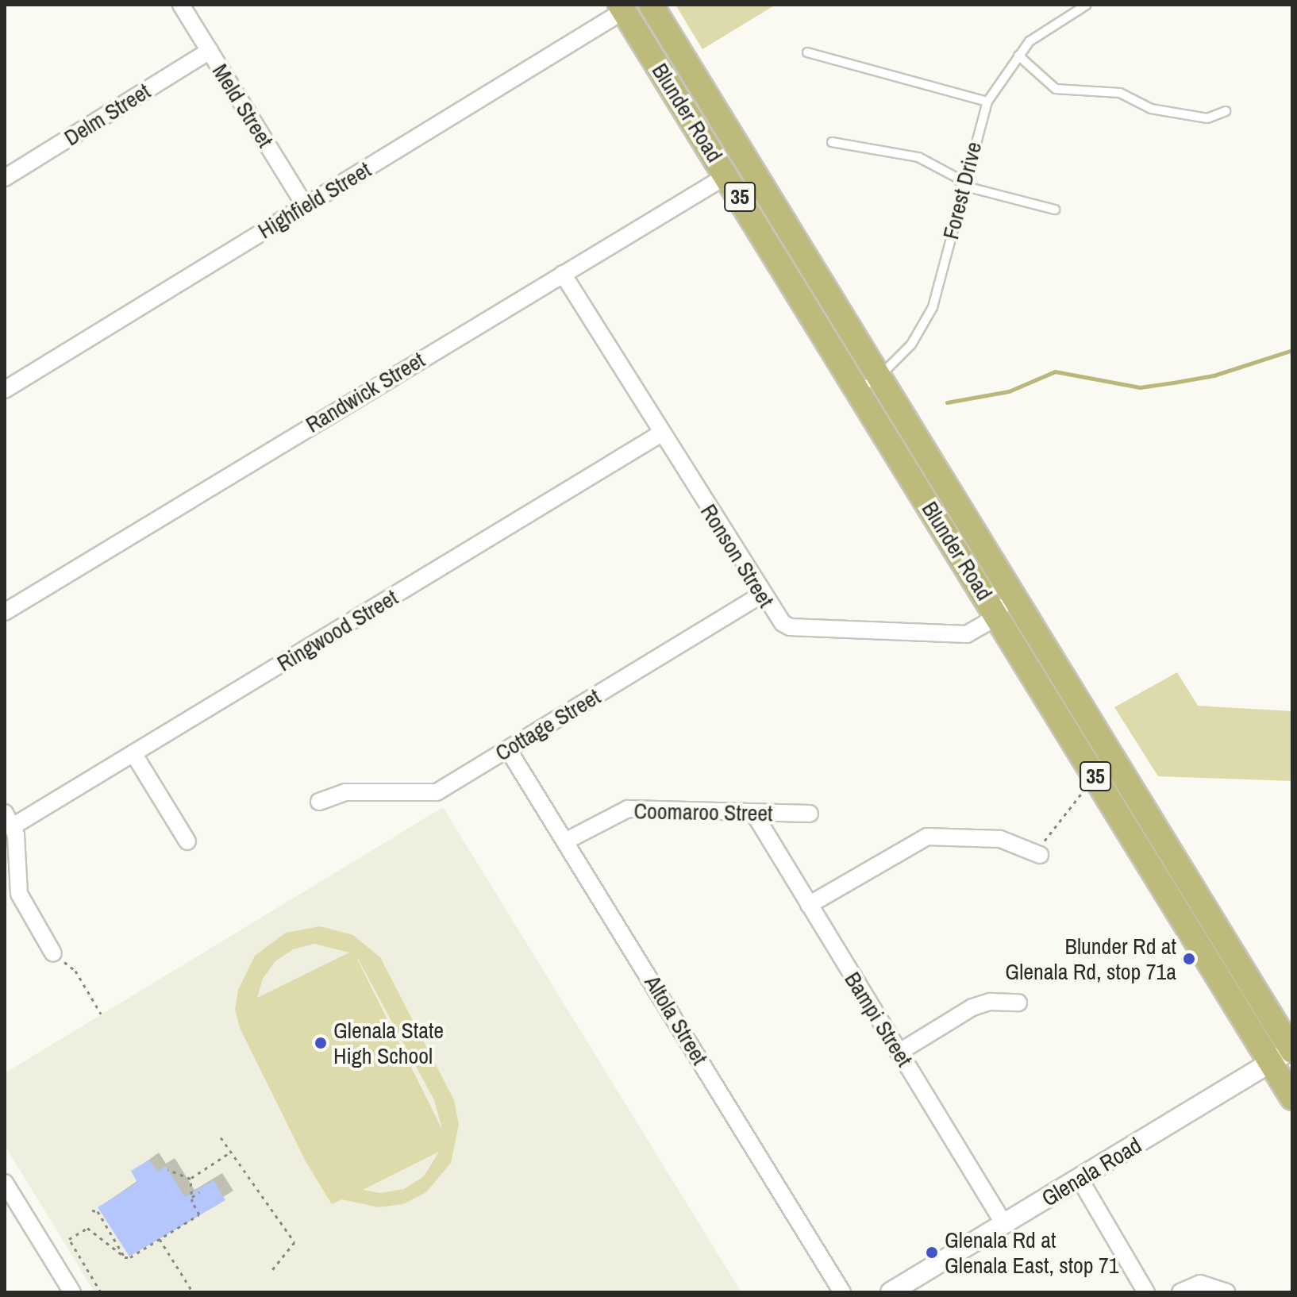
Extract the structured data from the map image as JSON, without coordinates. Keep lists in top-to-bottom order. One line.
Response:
{"streets":{"main road":["Blunder Road","35"],"street":["Meld Street","Delm Street","Highfield Street","Randwick Street","Ronson Street","Ringwood Street","Cottage Street","Coomaroo Street","Bampi Street","Altola Street","Glenala Road"],"lane":["Forest Drive"]},"crossings":[["Meld Street","Delm Street"],["Meld Street","Highfield Street"],["Blunder Road","Forest Drive"],["Blunder Road","Highfield Street"],["Blunder Road","Randwick Street"],["Blunder Road","Ronson Street"],["Blunder Road","Glenala Road"],["Randwick Street","Ronson Street"],["Ronson Street","Ringwood Street"],["Ronson Street","Cottage Street"],["Cottage Street","Altola Street"],["Coomaroo Street","Bampi Street"],["Coomaroo Street","Altola Street"],["Bampi Street","Glenala Road"]],"places":["Blunder Rd at Glenala Rd, stop 71a","Glenala State High School","Glenala Rd at Glenala East, stop 71"]}
